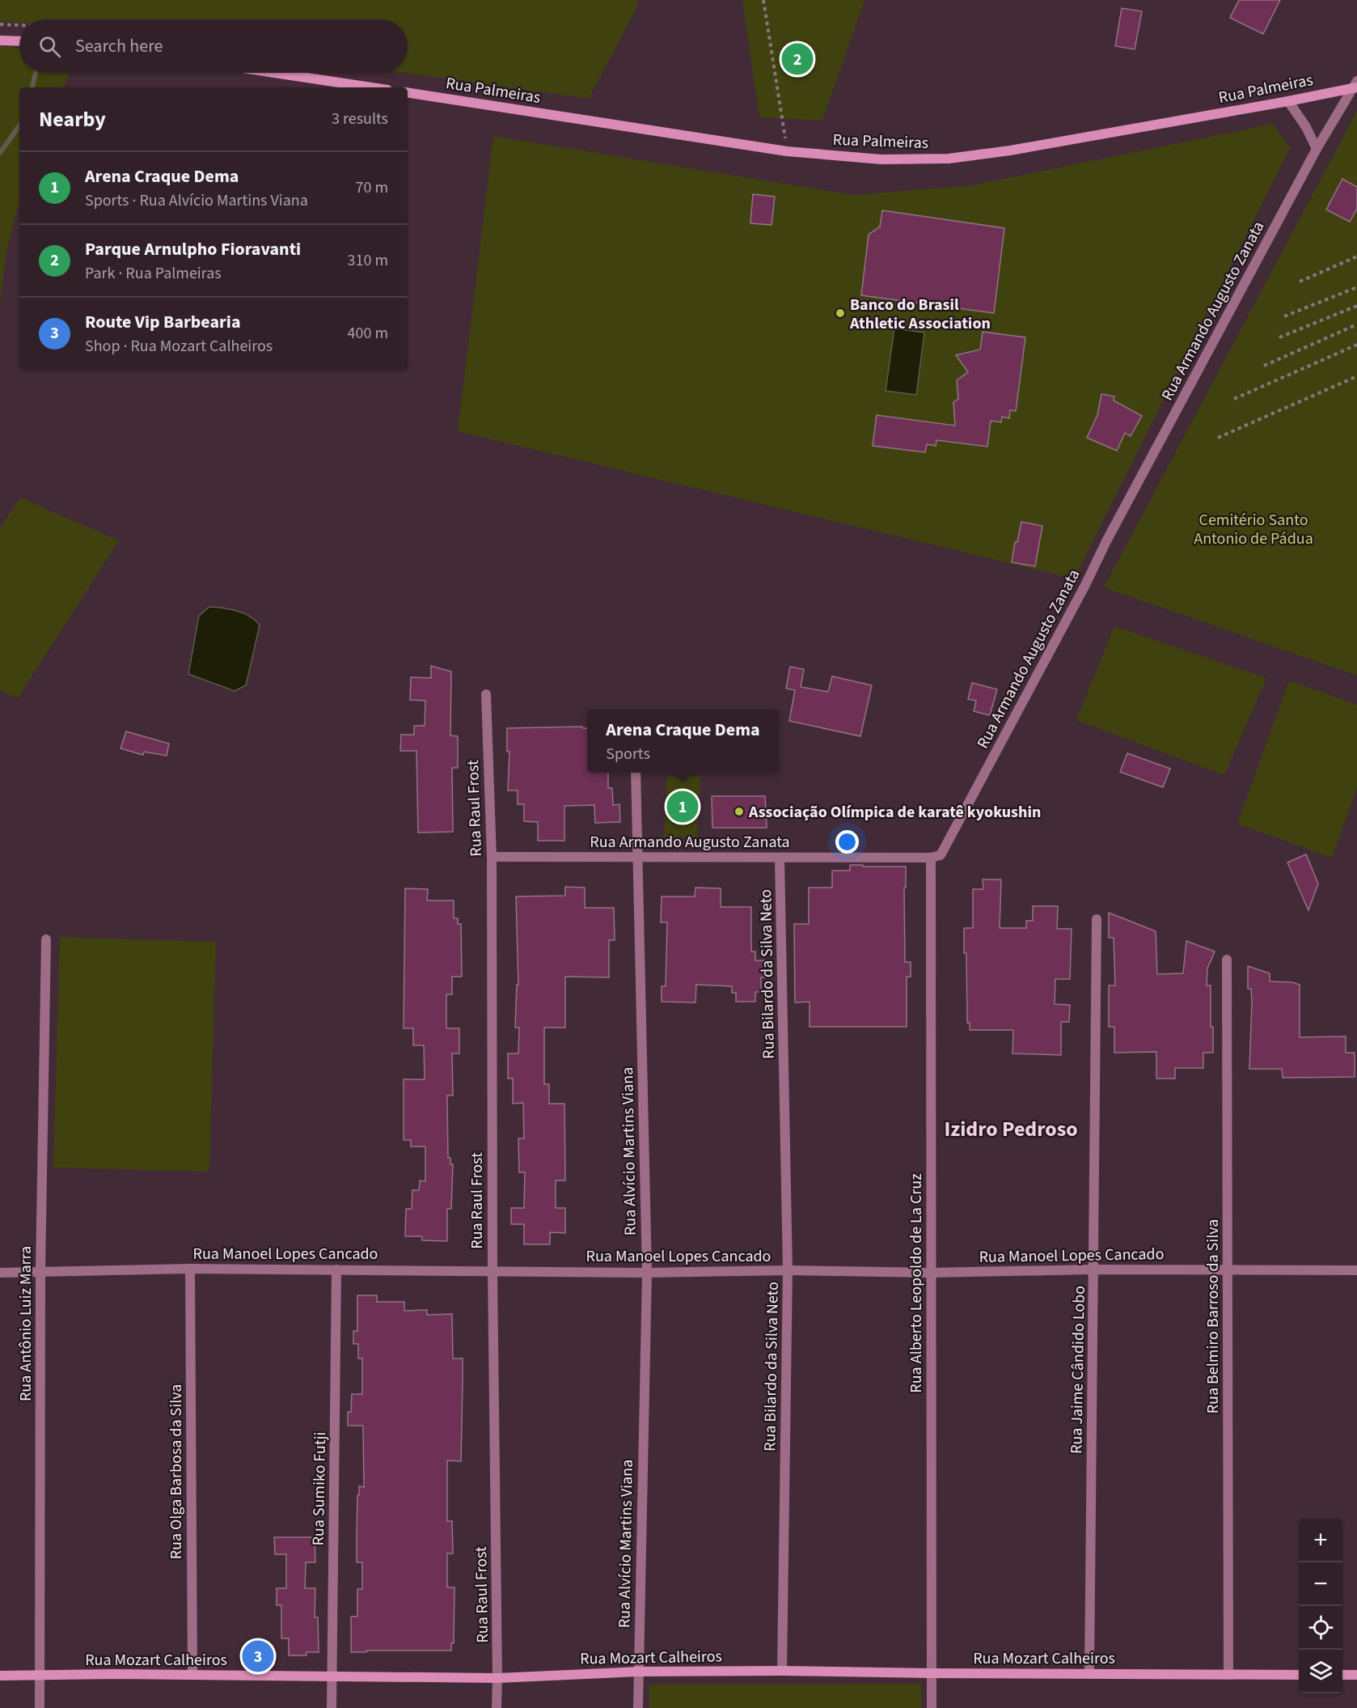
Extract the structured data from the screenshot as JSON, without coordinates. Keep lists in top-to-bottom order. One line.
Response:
{"streets":{"street":["Rua Palmeiras","Rua Armando Augusto Zanata","Rua Raul Frost","Rua Bilardo da Silva Neto","Rua Alvício Martins Viana","Rua Manoel Lopes Cancado","Rua Alberto Leopoldo de La Cruz","Rua Belmiro Barroso da Silva","Rua Antônio Luiz Marra","Rua Jaime Cândido Lobo","Rua Olga Barbosa da Silva","Rua Sumiko Futji","Rua Mozart Calheiros"]},"crossings":[["Rua Palmeiras","Rua Armando Augusto Zanata"],["Rua Armando Augusto Zanata","Rua Raul Frost"],["Rua Armando Augusto Zanata","Rua Bilardo da Silva Neto"],["Rua Armando Augusto Zanata","Rua Alvício Martins Viana"],["Rua Armando Augusto Zanata","Rua Alberto Leopoldo de La Cruz"],["Rua Raul Frost","Rua Manoel Lopes Cancado"],["Rua Raul Frost","Rua Mozart Calheiros"],["Rua Bilardo da Silva Neto","Rua Manoel Lopes Cancado"],["Rua Bilardo da Silva Neto","Rua Mozart Calheiros"],["Rua Alvício Martins Viana","Rua Manoel Lopes Cancado"],["Rua Alvício Martins Viana","Rua Mozart Calheiros"],["Rua Manoel Lopes Cancado","Rua Alberto Leopoldo de La Cruz"],["Rua Manoel Lopes Cancado","Rua Belmiro Barroso da Silva"],["Rua Manoel Lopes Cancado","Rua Antônio Luiz Marra"],["Rua Manoel Lopes Cancado","Rua Jaime Cândido Lobo"],["Rua Manoel Lopes Cancado","Rua Olga Barbosa da Silva"],["Rua Manoel Lopes Cancado","Rua Sumiko Futji"],["Rua Alberto Leopoldo de La Cruz","Rua Mozart Calheiros"],["Rua Belmiro Barroso da Silva","Rua Mozart Calheiros"],["Rua Antônio Luiz Marra","Rua Mozart Calheiros"],["Rua Jaime Cândido Lobo","Rua Mozart Calheiros"],["Rua Olga Barbosa da Silva","Rua Mozart Calheiros"],["Rua Sumiko Futji","Rua Mozart Calheiros"]],"districts":["Izidro Pedroso"],"parks":["Cemitério Santo Antonio de Pádua"],"places":["Banco do Brasil Athletic Association","Associação Olímpica de karatê kyokushin"],"page":{"search":"Search here","pins":["2","1","3"],"heading":["Nearby","3 results"],"list":[{"mark":"1","name":"Arena Craque Dema","note":"Sports · Rua Alvício Martins Viana","value":"70 m"},{"mark":"2","name":"Parque Arnulpho Fioravanti","note":"Park · Rua Palmeiras","value":"310 m"},{"mark":"3","name":"Route Vip Barbearia","note":"Shop · Rua Mozart Calheiros","value":"400 m"}],"popup":["Arena Craque Dema","Sports"],"map_buttons":["+","−"]}}
